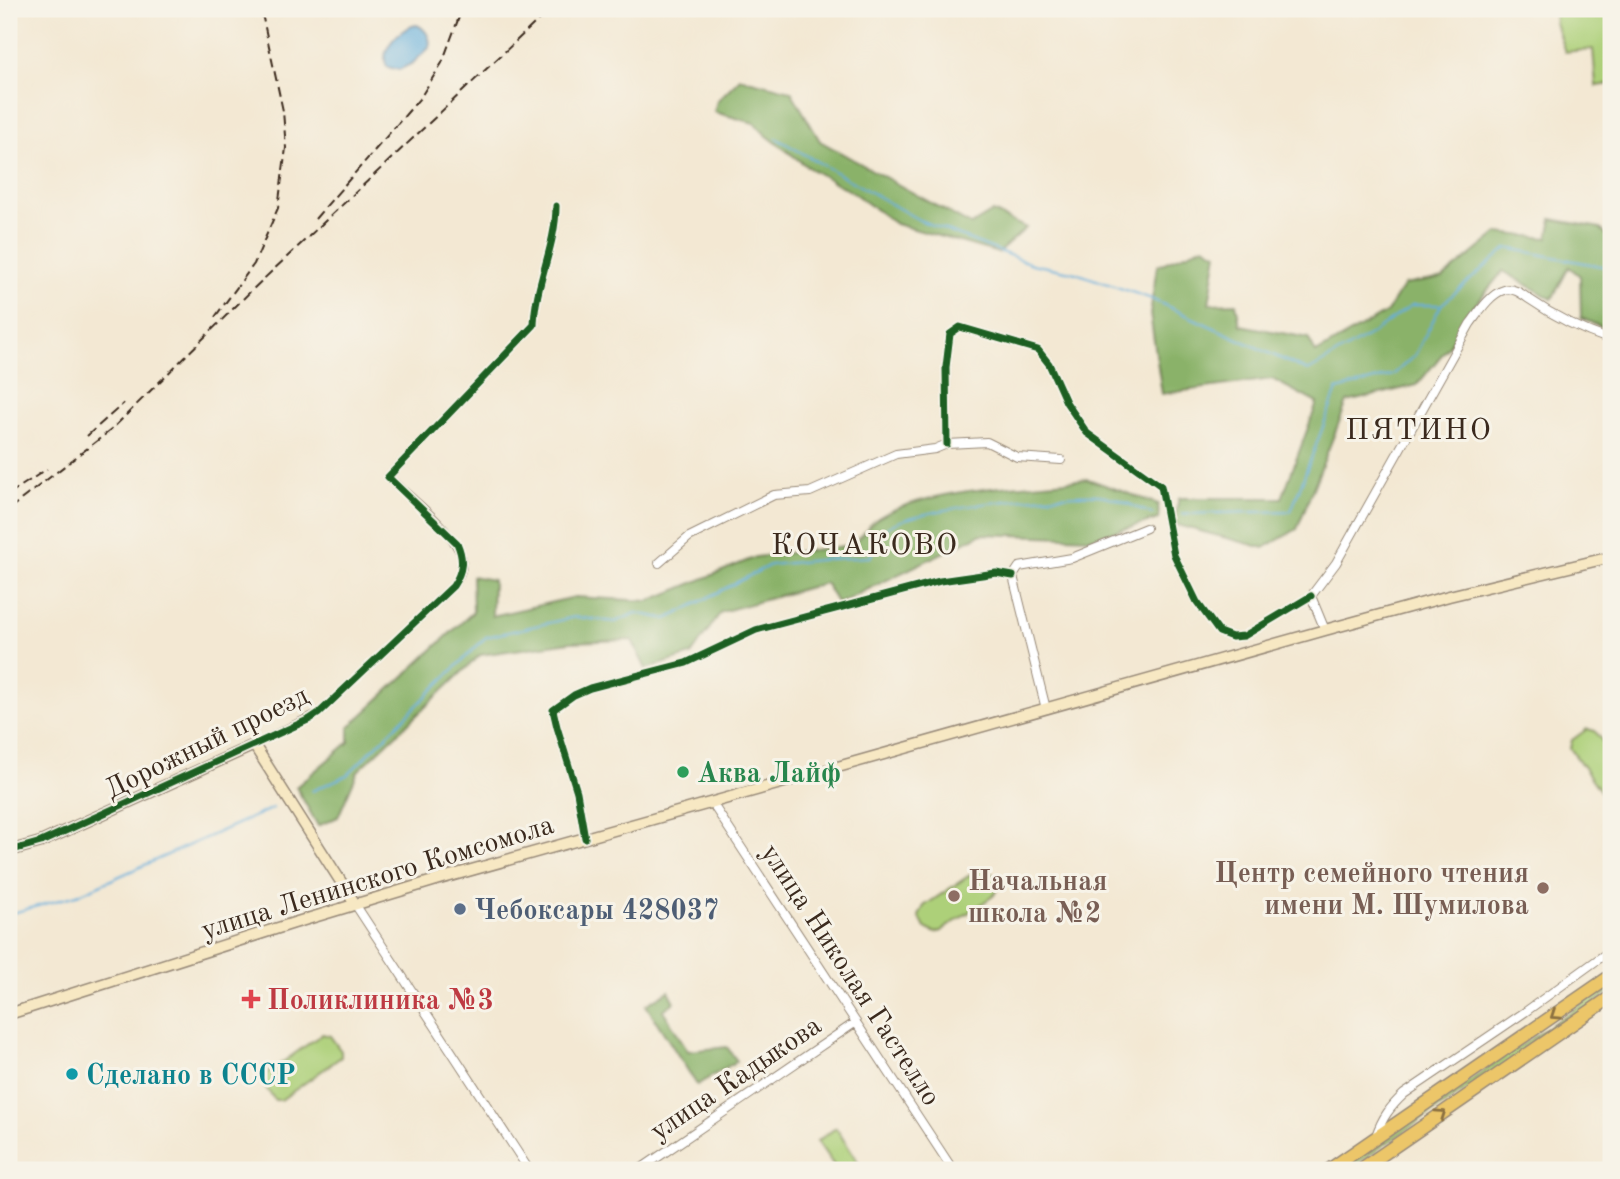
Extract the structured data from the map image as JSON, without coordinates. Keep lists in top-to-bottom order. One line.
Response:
{"streets":{"main road":["Дорожный проезд","улица Ленинского Комсомола"],"street":["улица Николая Гастелло","улица Кадыкова"]},"crossings":[["улица Ленинского Комсомола","улица Николая Гастелло"],["улица Николая Гастелло","улица Кадыкова"]],"districts":["ПЯТИНО","КОЧАКОВО"],"places":{"other":["Аква Лайф","Центр семейного чтения имени М. Шумилова","Начальная школа №2","Чебоксары 428037","Сделано в СССР"],"health":["Поликлиника №3"]}}
